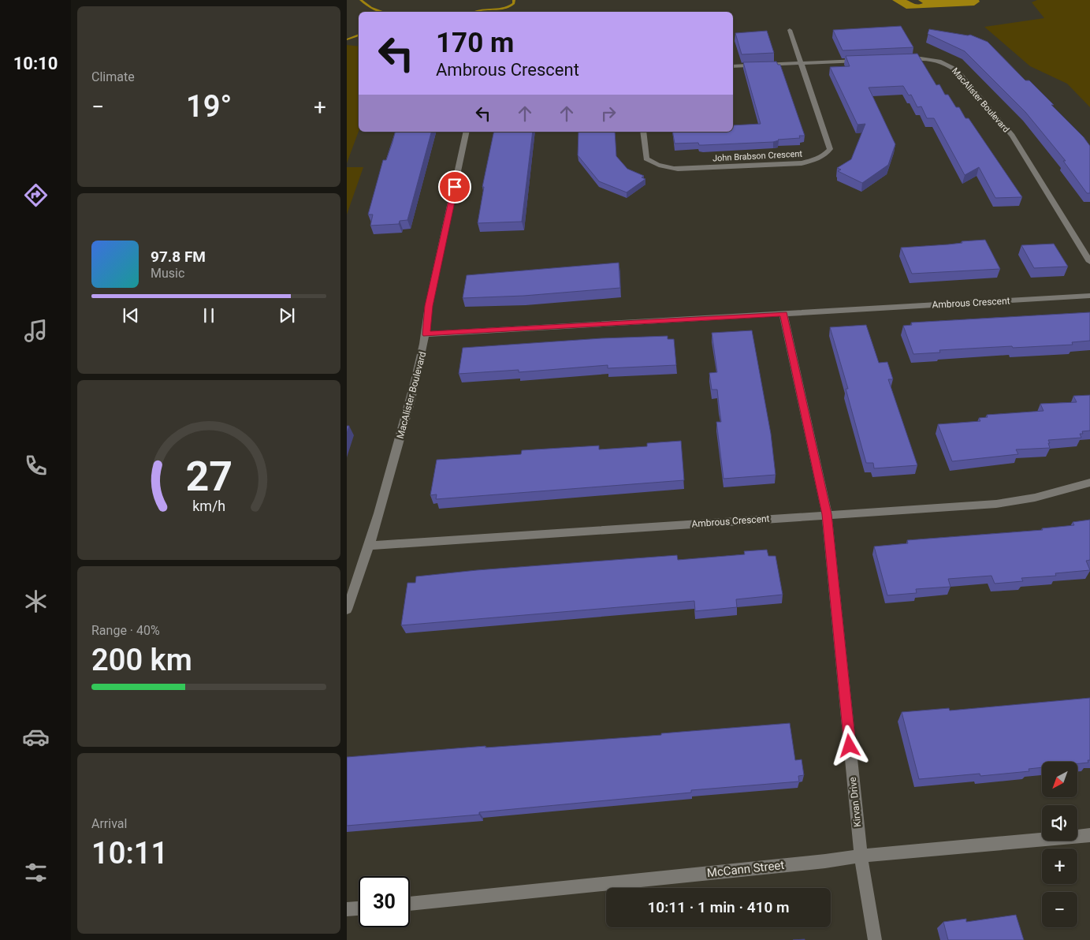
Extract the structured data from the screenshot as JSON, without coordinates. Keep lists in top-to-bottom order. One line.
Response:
{"streets":{"street":["MacAlister Boulevard","John Brabson Crescent","Ambrous Crescent","Kirvan Drive","McCann Street"]},"crossings":[["MacAlister Boulevard","Ambrous Crescent"],["Ambrous Crescent","Kirvan Drive"],["Kirvan Drive","McCann Street"]],"north":"bottom left","page":{"tabs":"10:10","tile":["Climate",["Range · 40%","200 km"],["Arrival","10:11"]],"turn":["170 m","Ambrous Crescent"],"heat":["−","19°","+"],"song":["97.8 FM","Music"],"map_buttons":["+","−"],"limit":"30","trip":"10:11 · 1 min · 410 m","gauge":["27","km/h"]}}
